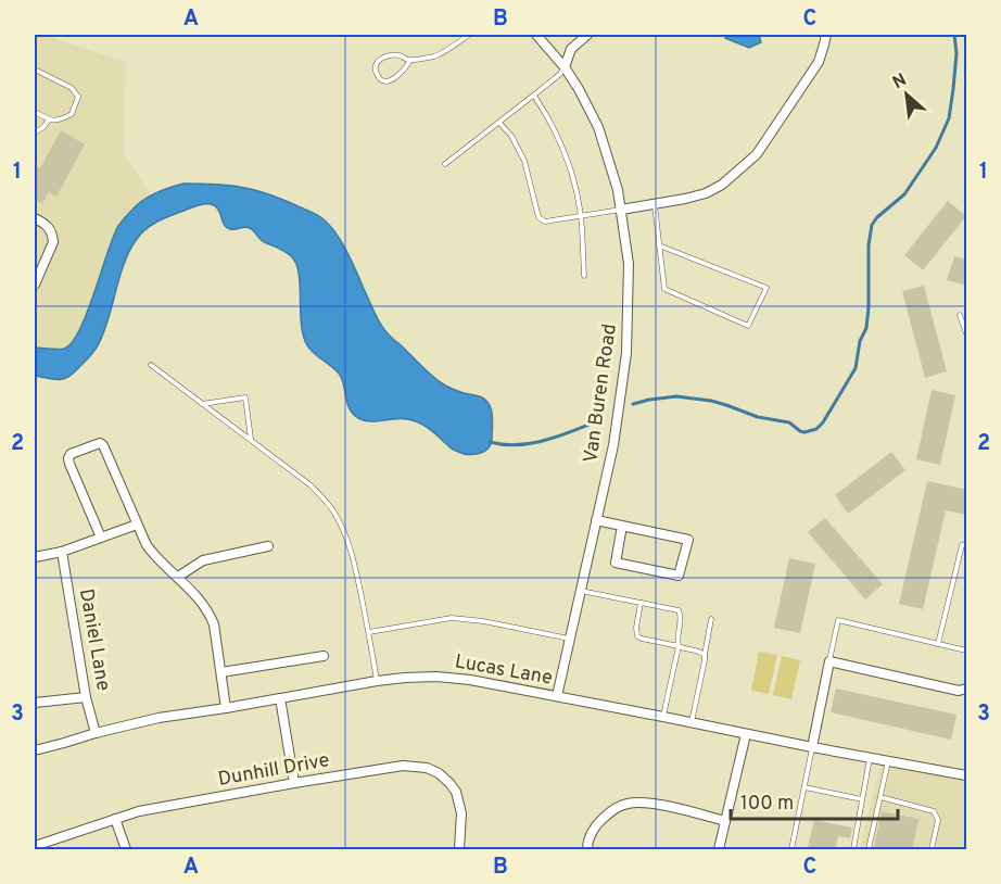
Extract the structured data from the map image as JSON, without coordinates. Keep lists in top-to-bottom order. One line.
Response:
{"streets":{"street":["Van Buren Road","Daniel Lane","Lucas Lane","Dunhill Drive"]},"crossings":[["Van Buren Road","Lucas Lane"],["Daniel Lane","Lucas Lane"]],"scale_bar":"100 m","north":"top left","grid":{"columns":["A","B","C"],"rows":["1","2","3"]}}
